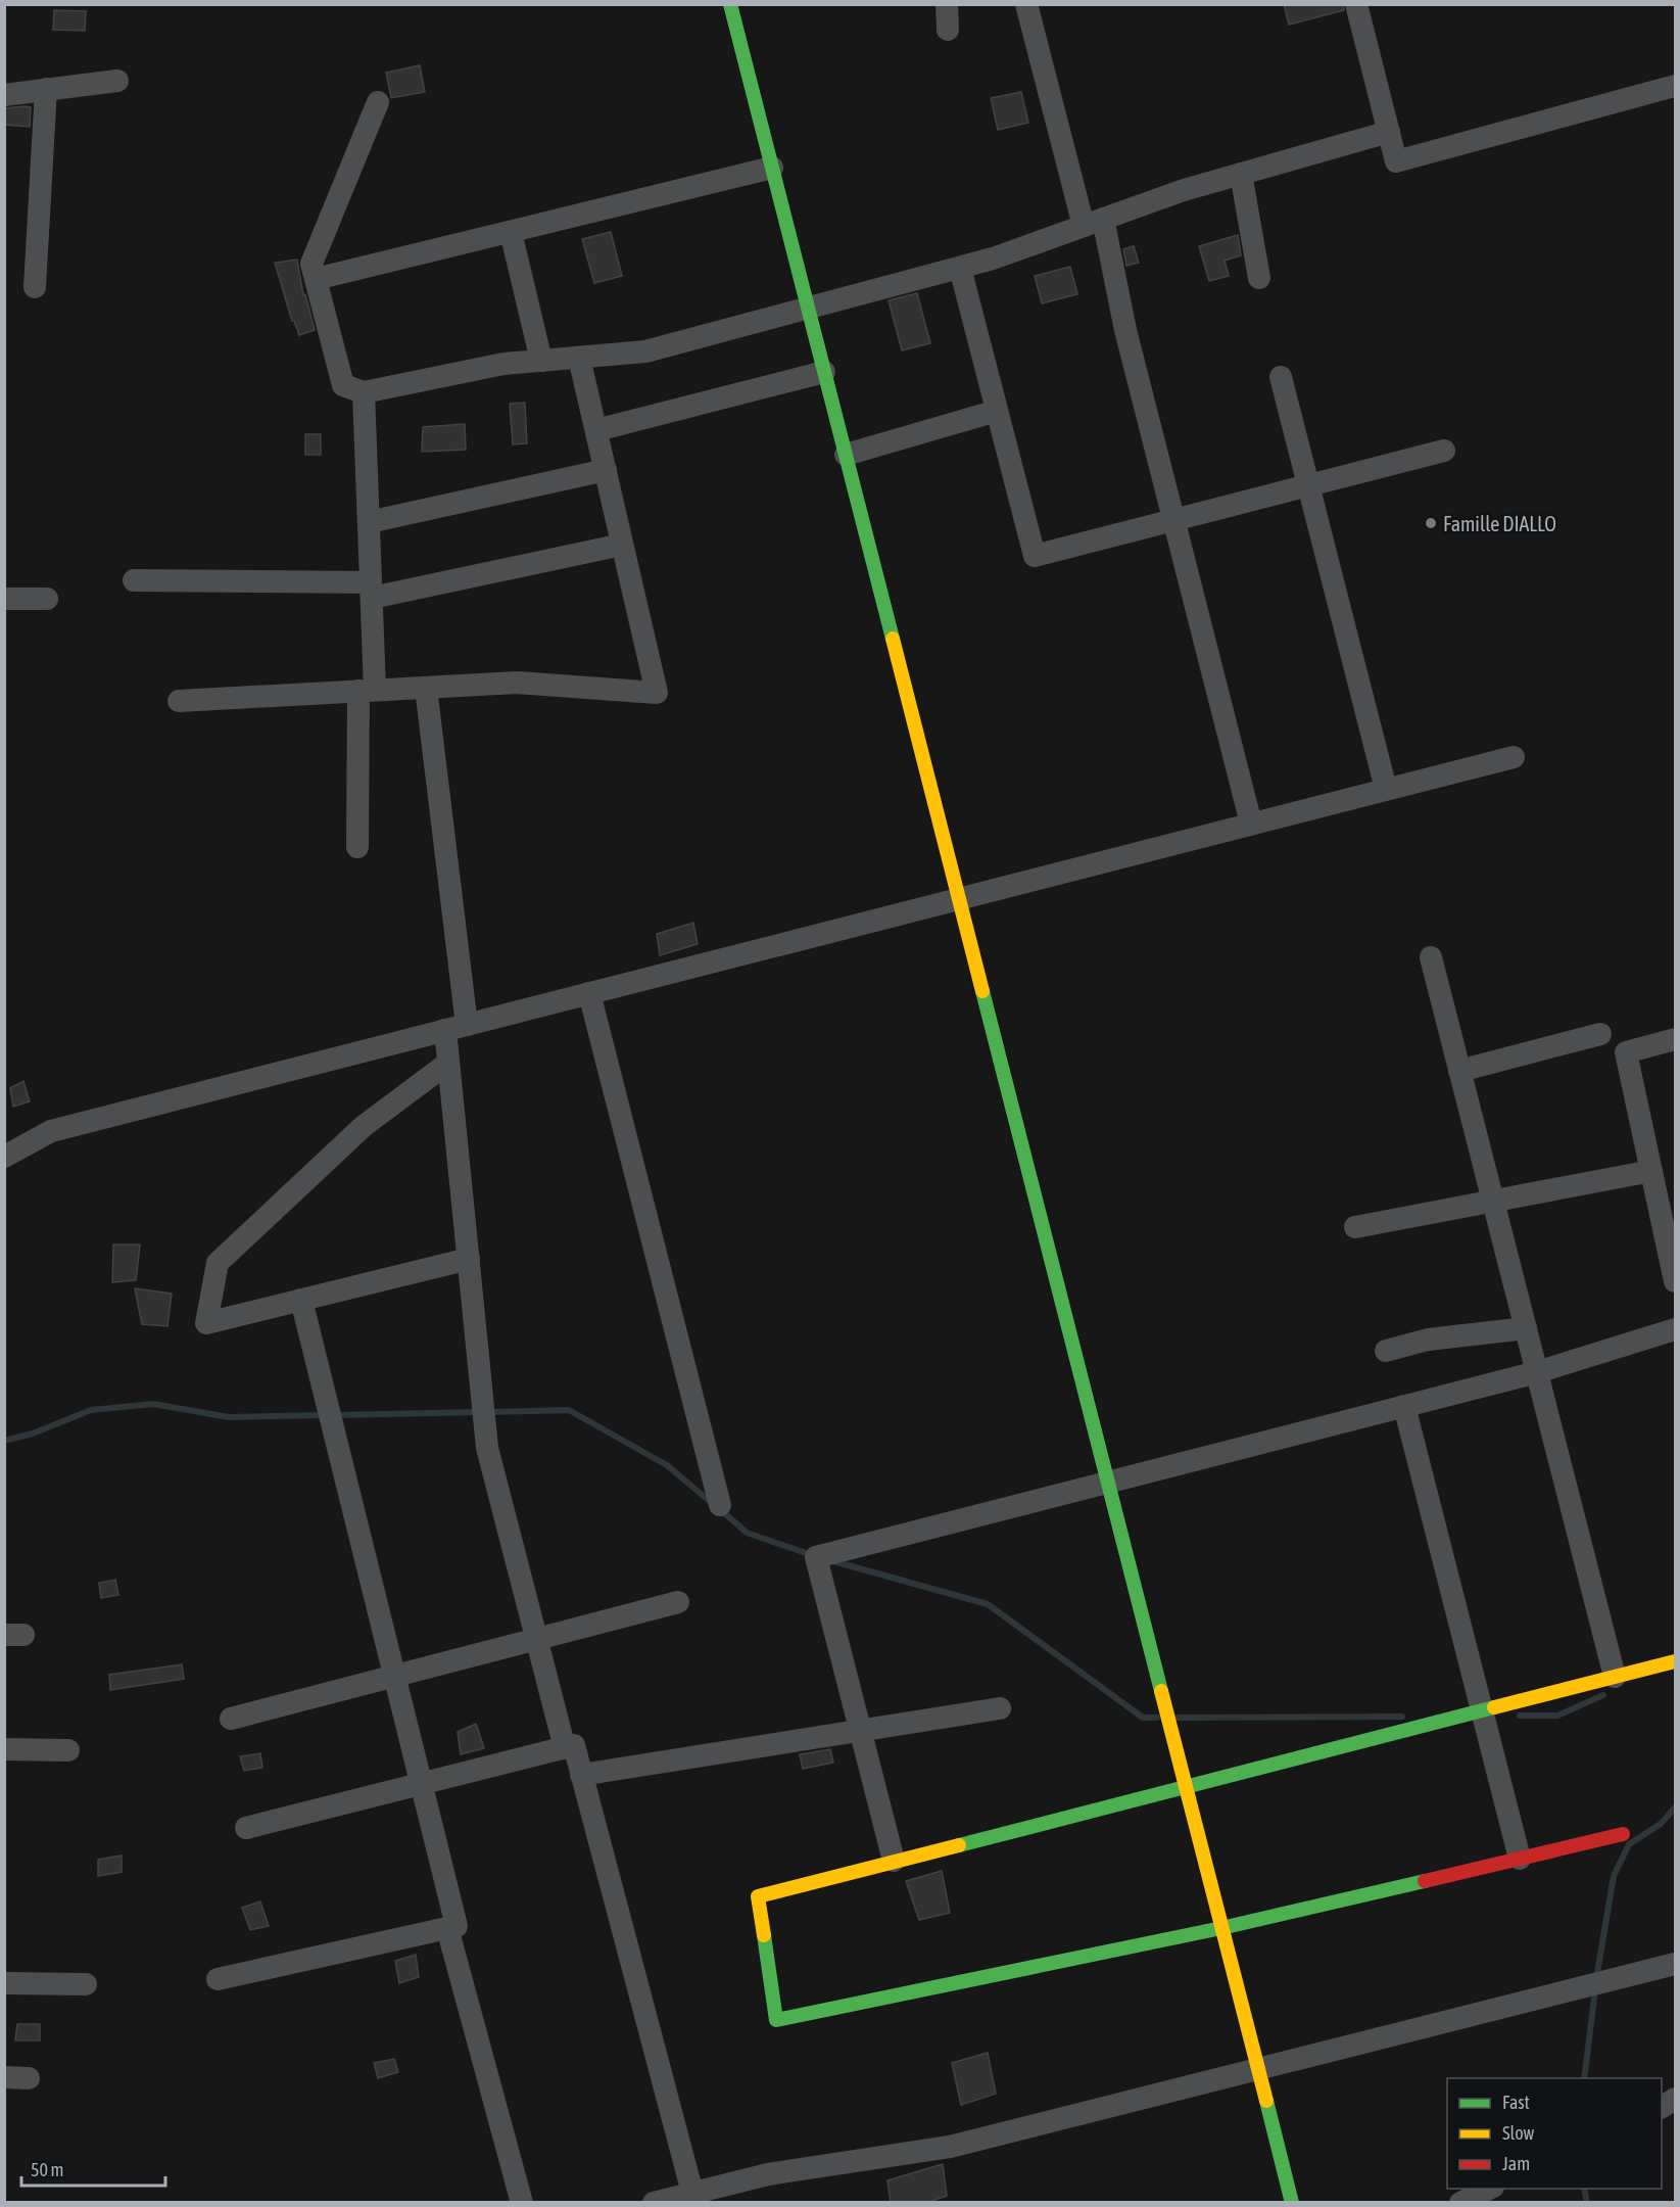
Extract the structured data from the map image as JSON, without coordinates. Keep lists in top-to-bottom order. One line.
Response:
{"places":["Famille DIALLO"],"legend":["Fast","Slow","Jam"],"scale_bar":"50 m"}
